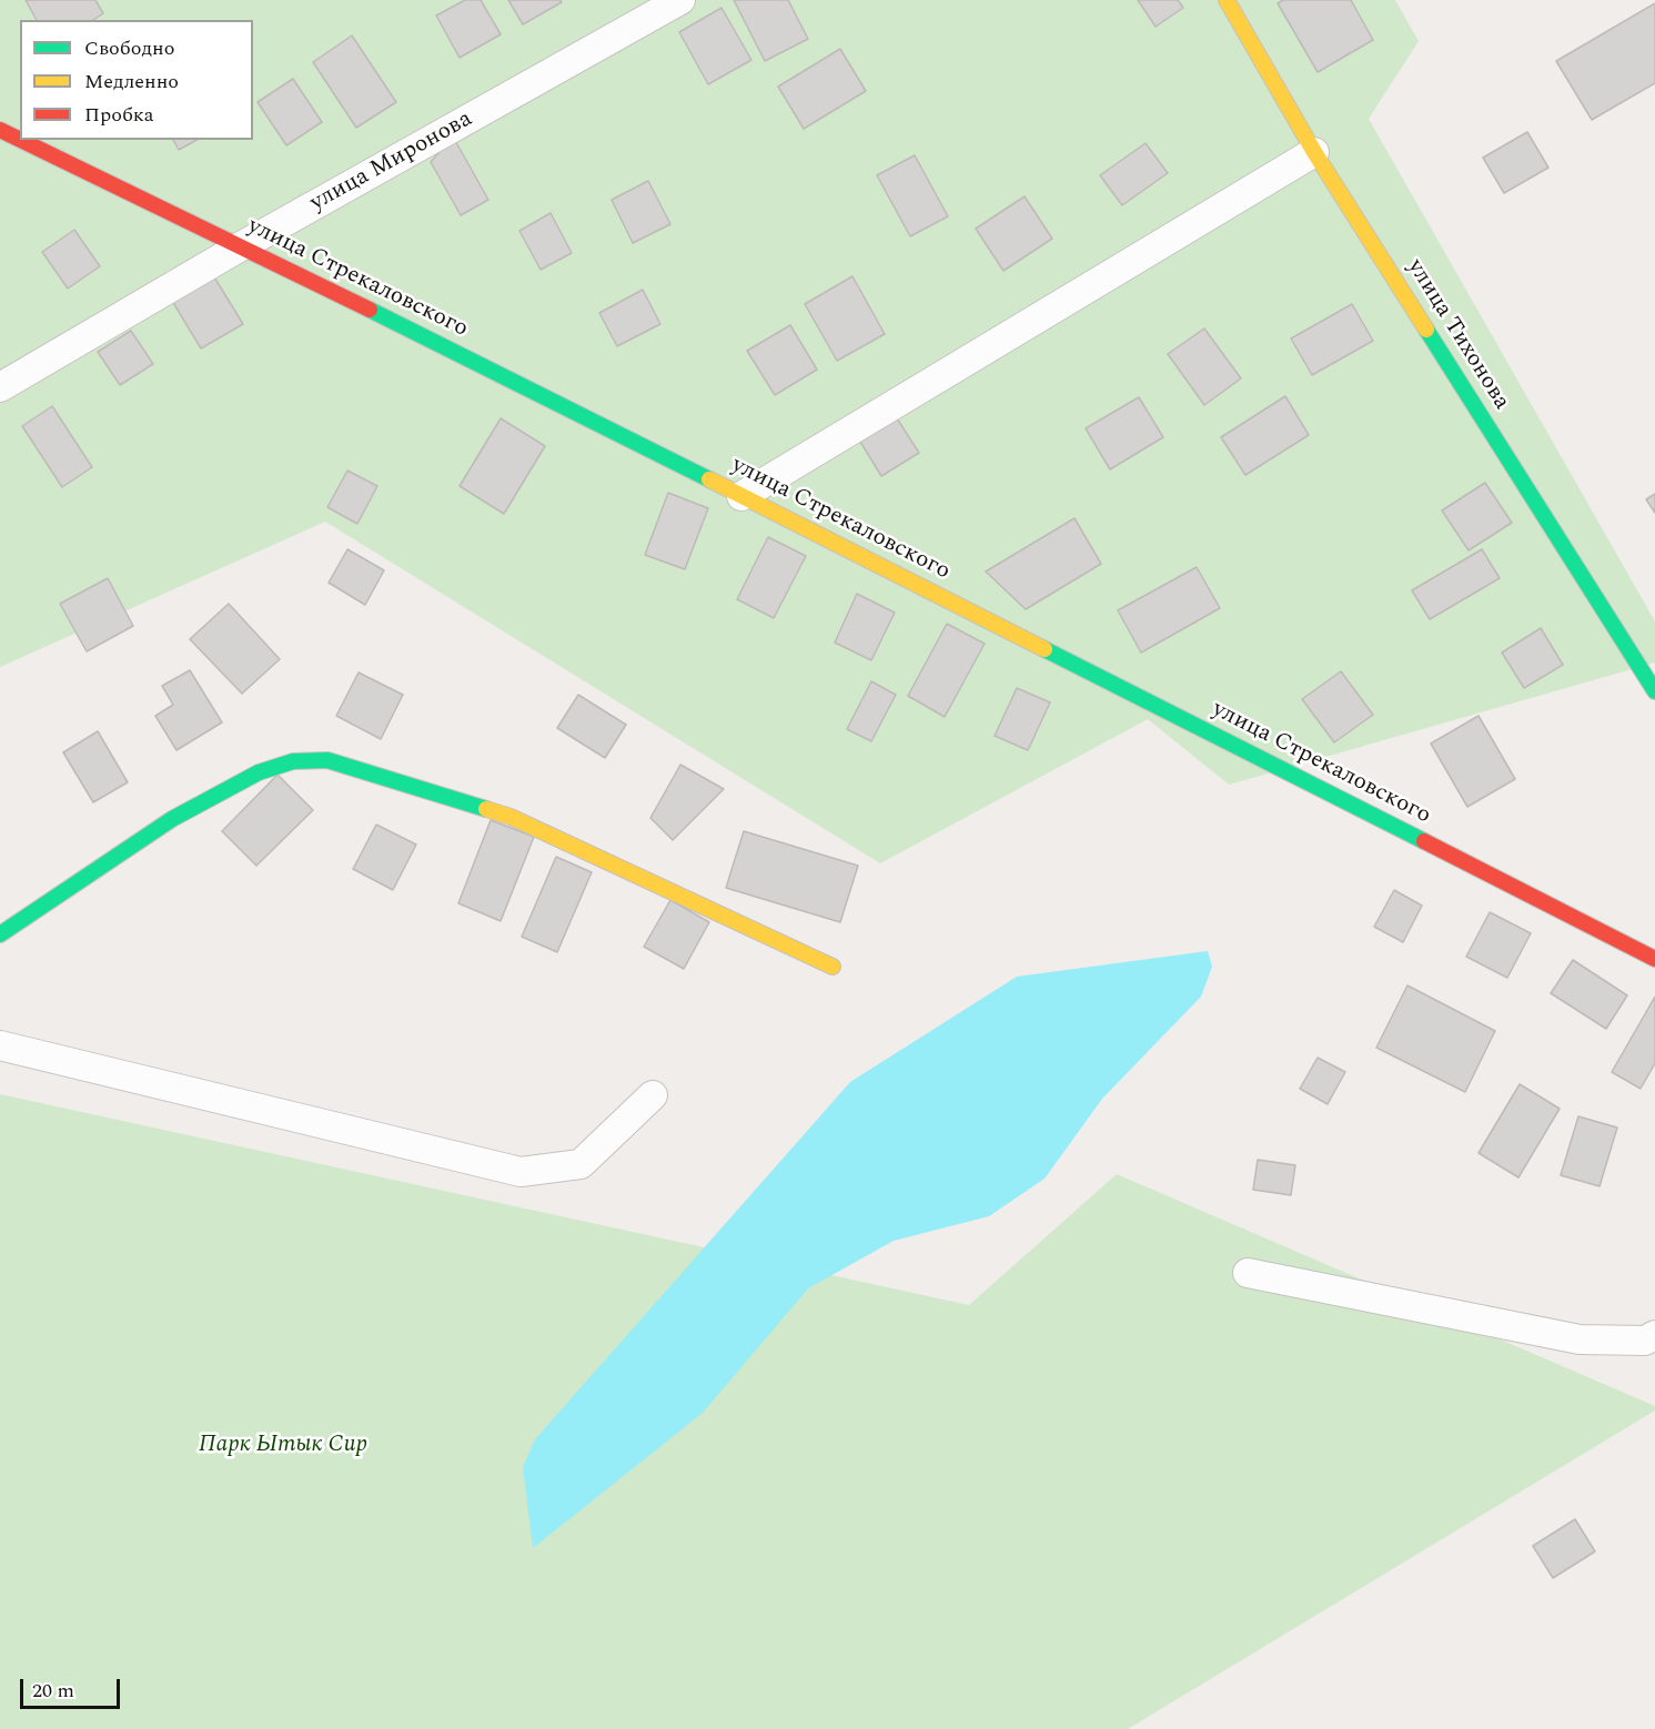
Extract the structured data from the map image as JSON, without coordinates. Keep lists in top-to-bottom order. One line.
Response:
{"streets":{"street":["улица Миронова","улица Стрекаловского","улица Тихонова"]},"crossings":[["улица Миронова","улица Стрекаловского"]],"parks":["Парк Ытык Сир"],"legend":["Свободно","Медленно","Пробка"],"scale_bar":"20 m"}
